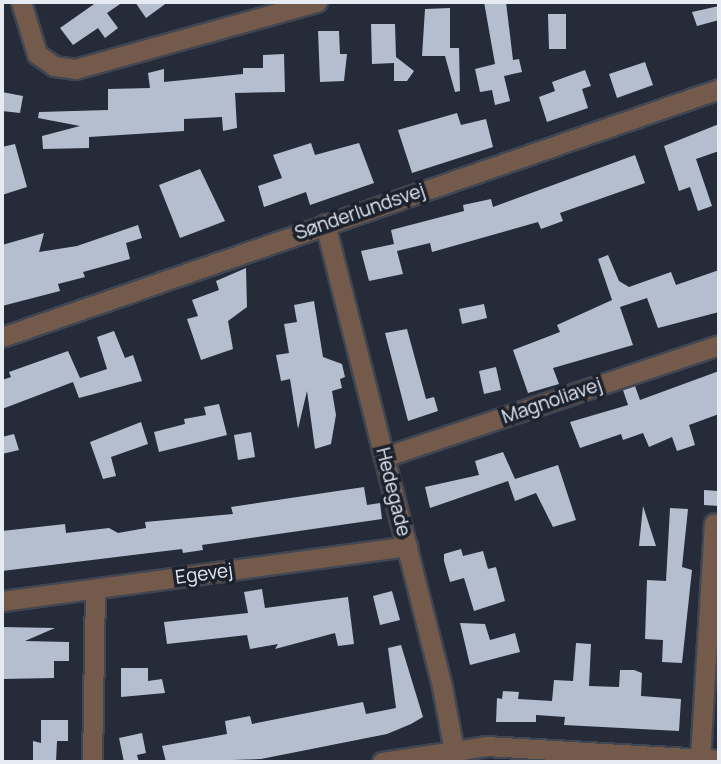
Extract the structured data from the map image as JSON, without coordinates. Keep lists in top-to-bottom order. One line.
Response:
{"streets":{"street":["Sønderlundsvej","Magnoliavej","Hedegade","Egevej"]},"crossings":[["Sønderlundsvej","Hedegade"],["Magnoliavej","Hedegade"],["Hedegade","Egevej"]]}
